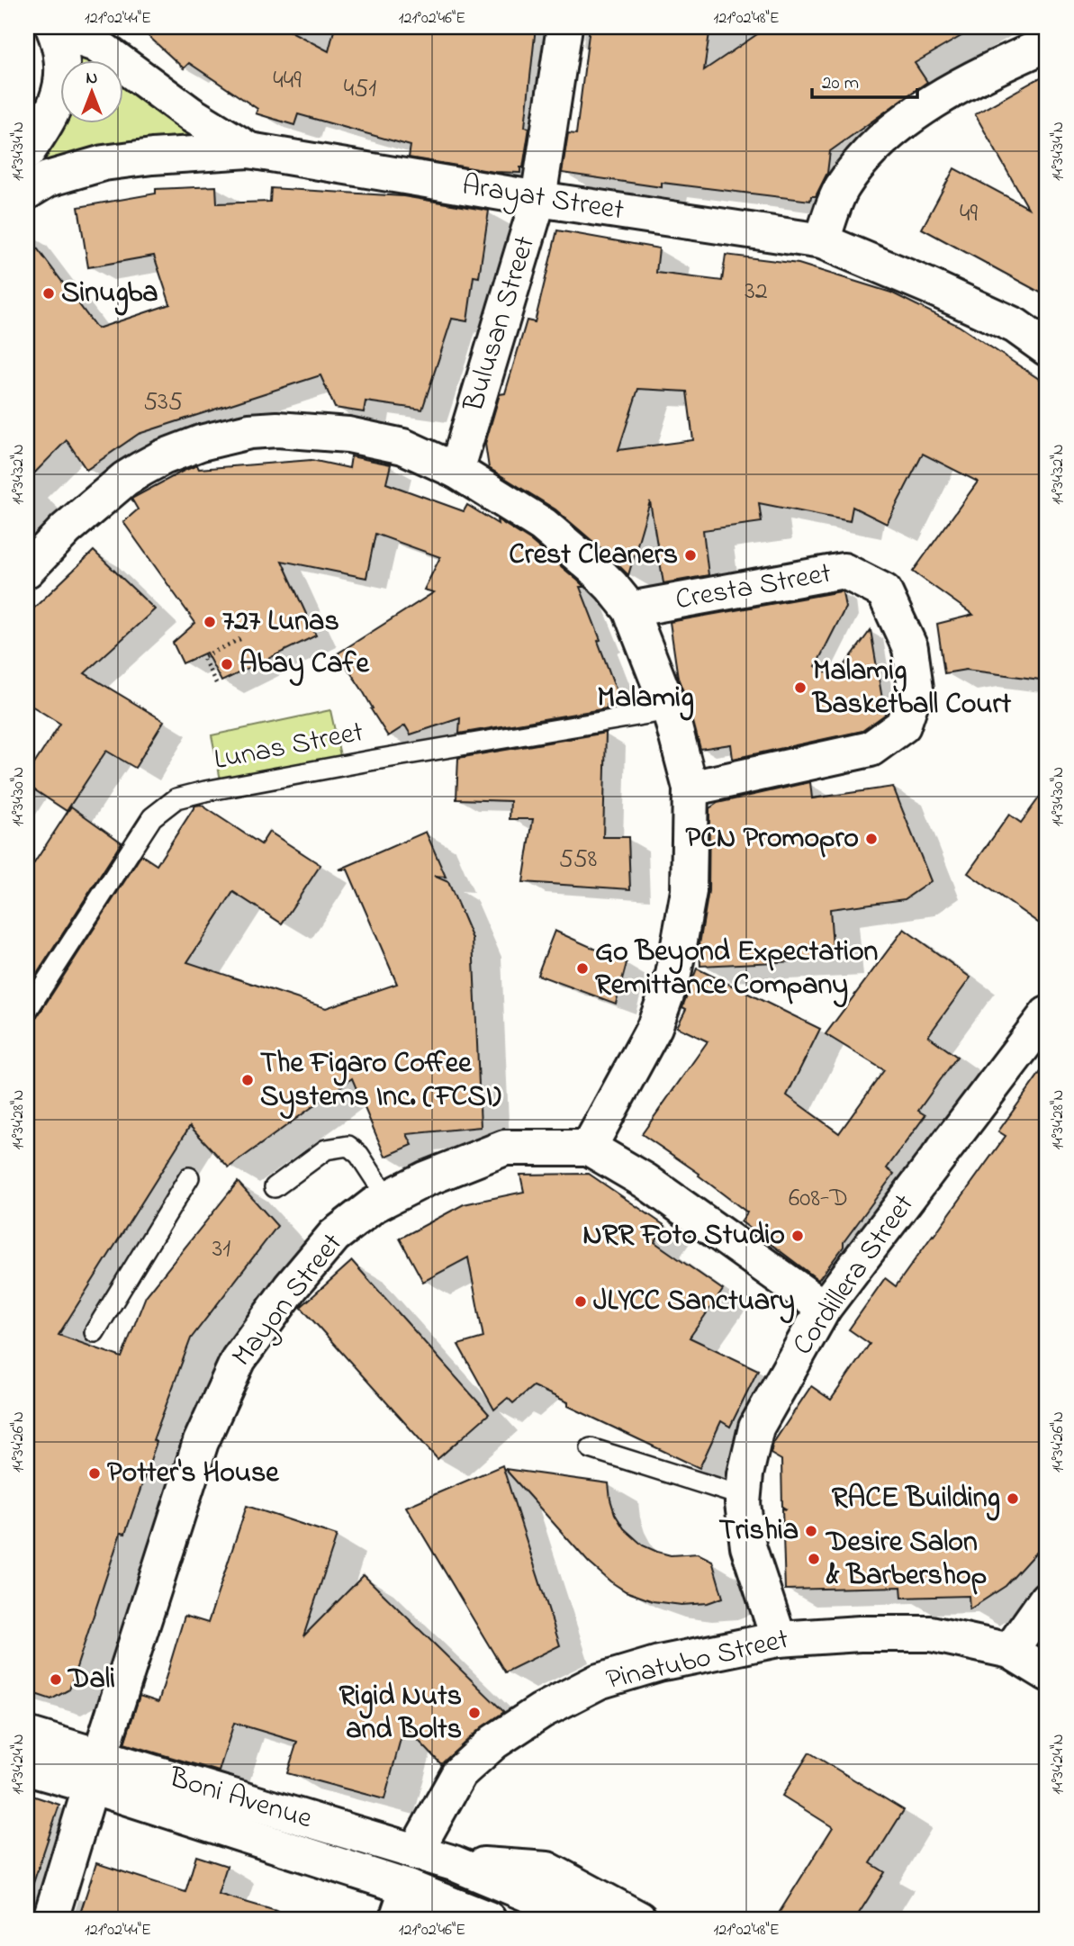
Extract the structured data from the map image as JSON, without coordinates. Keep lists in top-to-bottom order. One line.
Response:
{"streets":{"street":["Arayat Street","Bulusan Street","Cresta Street","Cordillera Street","Mayon Street","Pinatubo Street","Boni Avenue"],"lane":["Lunas Street"]},"crossings":[["Arayat Street","Bulusan Street"],["Cordillera Street","Pinatubo Street"],["Mayon Street","Boni Avenue"],["Pinatubo Street","Boni Avenue"]],"districts":["Malamig"],"places":["Sinugba","Crest Cleaners","727 Lunas","Abay Cafe","Malamig Basketball Court","PCN Promopro","Go Beyond Expectation Remittance Company","The Figaro Coffee Systems Inc. (FCSI)","NRR Foto Studio","JLYCC Sanctuary","Potter's House","RACE Building","Trishia","Desire Salon & Barbershop","Dali","Rigid Nuts and Bolts"],"house_numbers":["449","451","49","32","535","558","608-D","31"],"scale_bar":"20 m","north":"top","coordinates":["121°02'44\"E","121°02'46\"E","121°02'48\"E","14°34'34\"N","14°34'32\"N","14°34'30\"N","14°34'28\"N","14°34'26\"N","14°34'24\"N"]}
